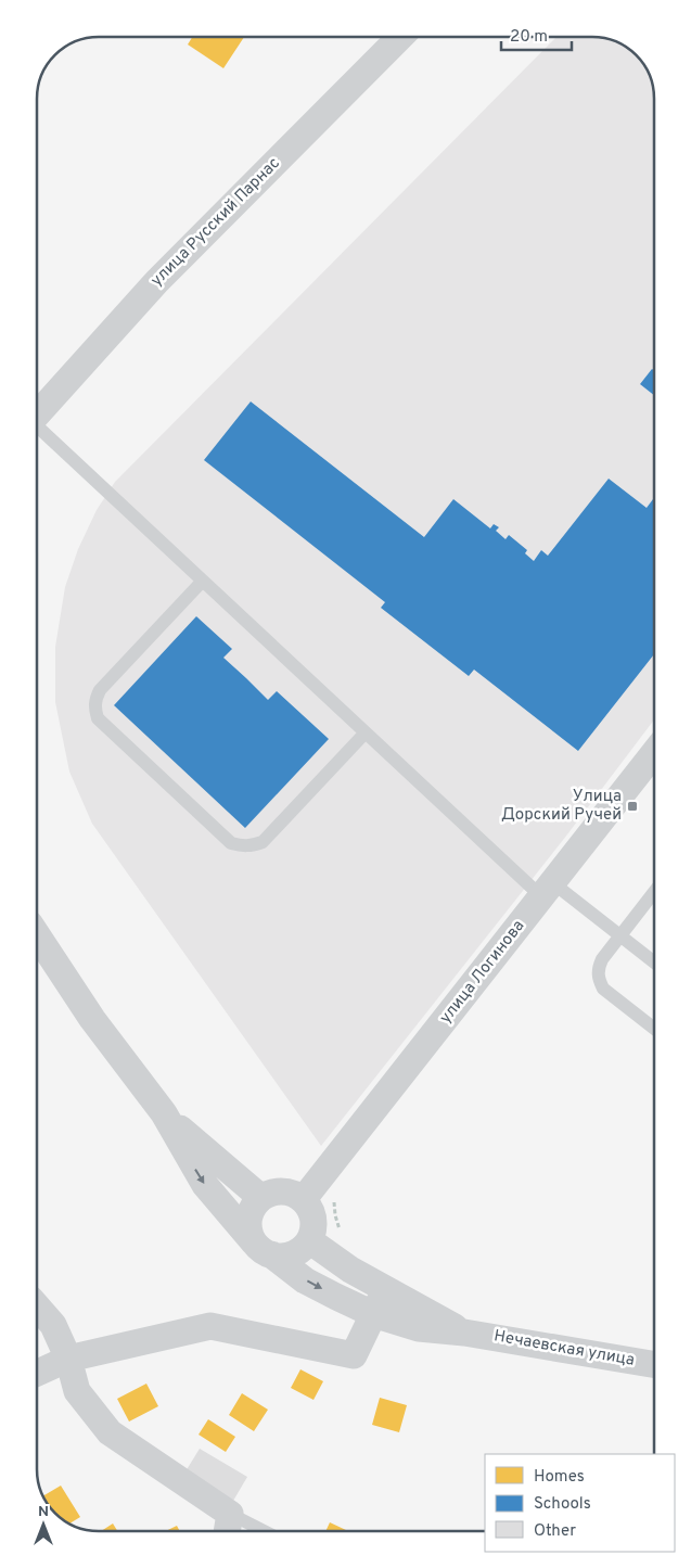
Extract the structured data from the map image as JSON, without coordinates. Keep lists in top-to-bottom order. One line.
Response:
{"streets":{"street":["улица Русский Парнас","улица Логинова","Нечаевская улица"]},"crossings":[["улица Логинова","Нечаевская улица"]],"places":{"transit":["Улица Дорский Ручей"]},"legend":["Homes","Schools","Other"],"scale_bar":"20 m","north":"top"}
